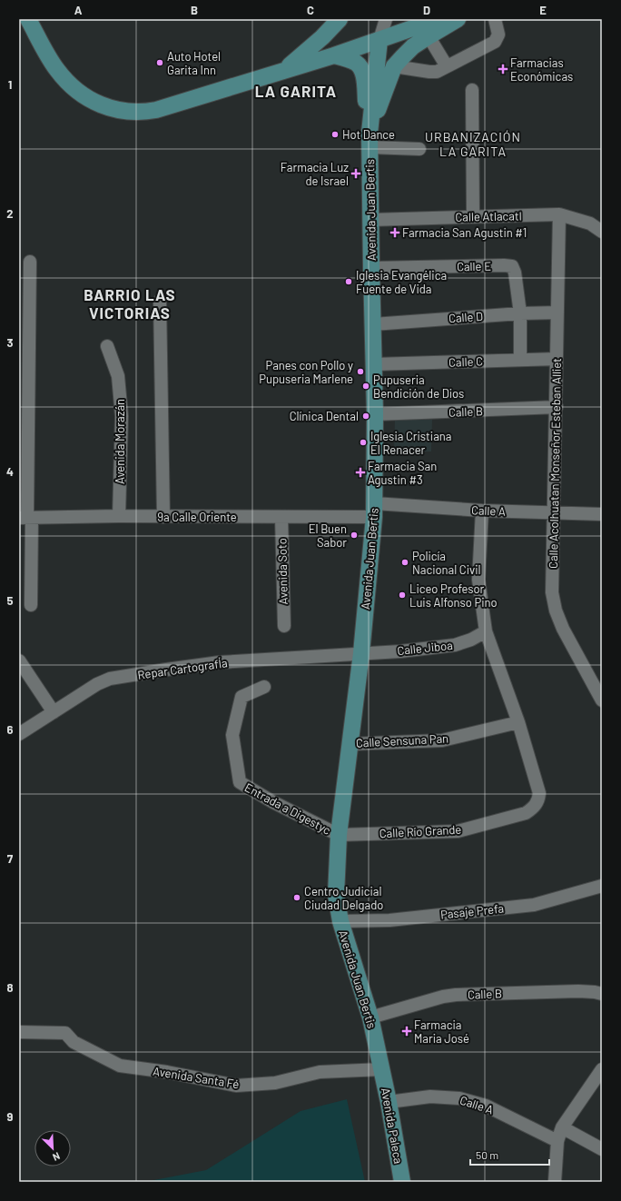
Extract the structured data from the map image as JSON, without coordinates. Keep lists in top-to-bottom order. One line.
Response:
{"streets":{"main road":["Avenida Juan Bertis","Avenida Paleca"],"street":["Calle Atlacatl","Calle E","Calle D","Calle C","Calle B","Avenida Morazán","Calle Acolhuatan Monseñor Esteban Alliet","Calle A","9a Calle Oriente","Avenida Soto","Calle Jiboa","Repar CartografÍa","Calle Sensuna Pan","Entrada a Digestyc","Calle Río Grande","Pasaje Prefa","Avenida Santa Fé"]},"crossings":[["Avenida Juan Bertis","Calle Atlacatl"],["Avenida Juan Bertis","Calle E"],["Avenida Juan Bertis","Calle D"],["Avenida Juan Bertis","Calle C"],["Avenida Juan Bertis","Calle B"],["Avenida Juan Bertis","Calle A"],["Avenida Juan Bertis","9a Calle Oriente"],["Avenida Juan Bertis","Calle Jiboa"],["Avenida Juan Bertis","Repar CartografÍa"],["Avenida Juan Bertis","Calle Sensuna Pan"],["Avenida Juan Bertis","Entrada a Digestyc"],["Avenida Juan Bertis","Calle Río Grande"],["Avenida Juan Bertis","Pasaje Prefa"],["Avenida Juan Bertis","Avenida Santa Fé"],["Avenida Juan Bertis","Avenida Paleca"],["Calle Atlacatl","Calle Acolhuatan Monseñor Esteban Alliet"],["Calle E","Calle D"],["Calle D","Calle Acolhuatan Monseñor Esteban Alliet"],["Calle C","Calle Acolhuatan Monseñor Esteban Alliet"],["Calle B","Calle Acolhuatan Monseñor Esteban Alliet"],["Avenida Morazán","9a Calle Oriente"],["Calle Acolhuatan Monseñor Esteban Alliet","Calle A"],["Calle A","9a Calle Oriente"],["Calle A","Avenida Paleca"],["9a Calle Oriente","Avenida Soto"],["Calle Jiboa","Repar CartografÍa"],["Calle Sensuna Pan","Calle Río Grande"],["Entrada a Digestyc","Calle Río Grande"],["Avenida Santa Fé","Avenida Paleca"]],"districts":["LA GARITA","URBANIZACIÓN LA GARITA","BARRIO LAS VICTORIAS"],"places":{"other":["Auto Hotel Garita Inn","Hot Dance","Iglesia Evangélica Fuente de Vida","Panes con Pollo y Pupuseria Marlene","Pupuseria Bendición de Dios","Clínica Dental","Iglesia Cristiana El Renacer","El Buen Sabor","Policía Nacional Civil","Liceo Profesor Luis Alfonso Pino","Centro Judicial Ciudad Delgado"],"health":["Farmacias Económicas","Farmacia Luz de Israel","Farmacia San Agustin #1","Farmacia San Agustin #3","Farmacia Maria José"]},"scale_bar":"50 m","north":"bottom right","grid":{"columns":["A","B","C","D","E"],"rows":["1","2","3","4","5","6","7","8","9"]}}
